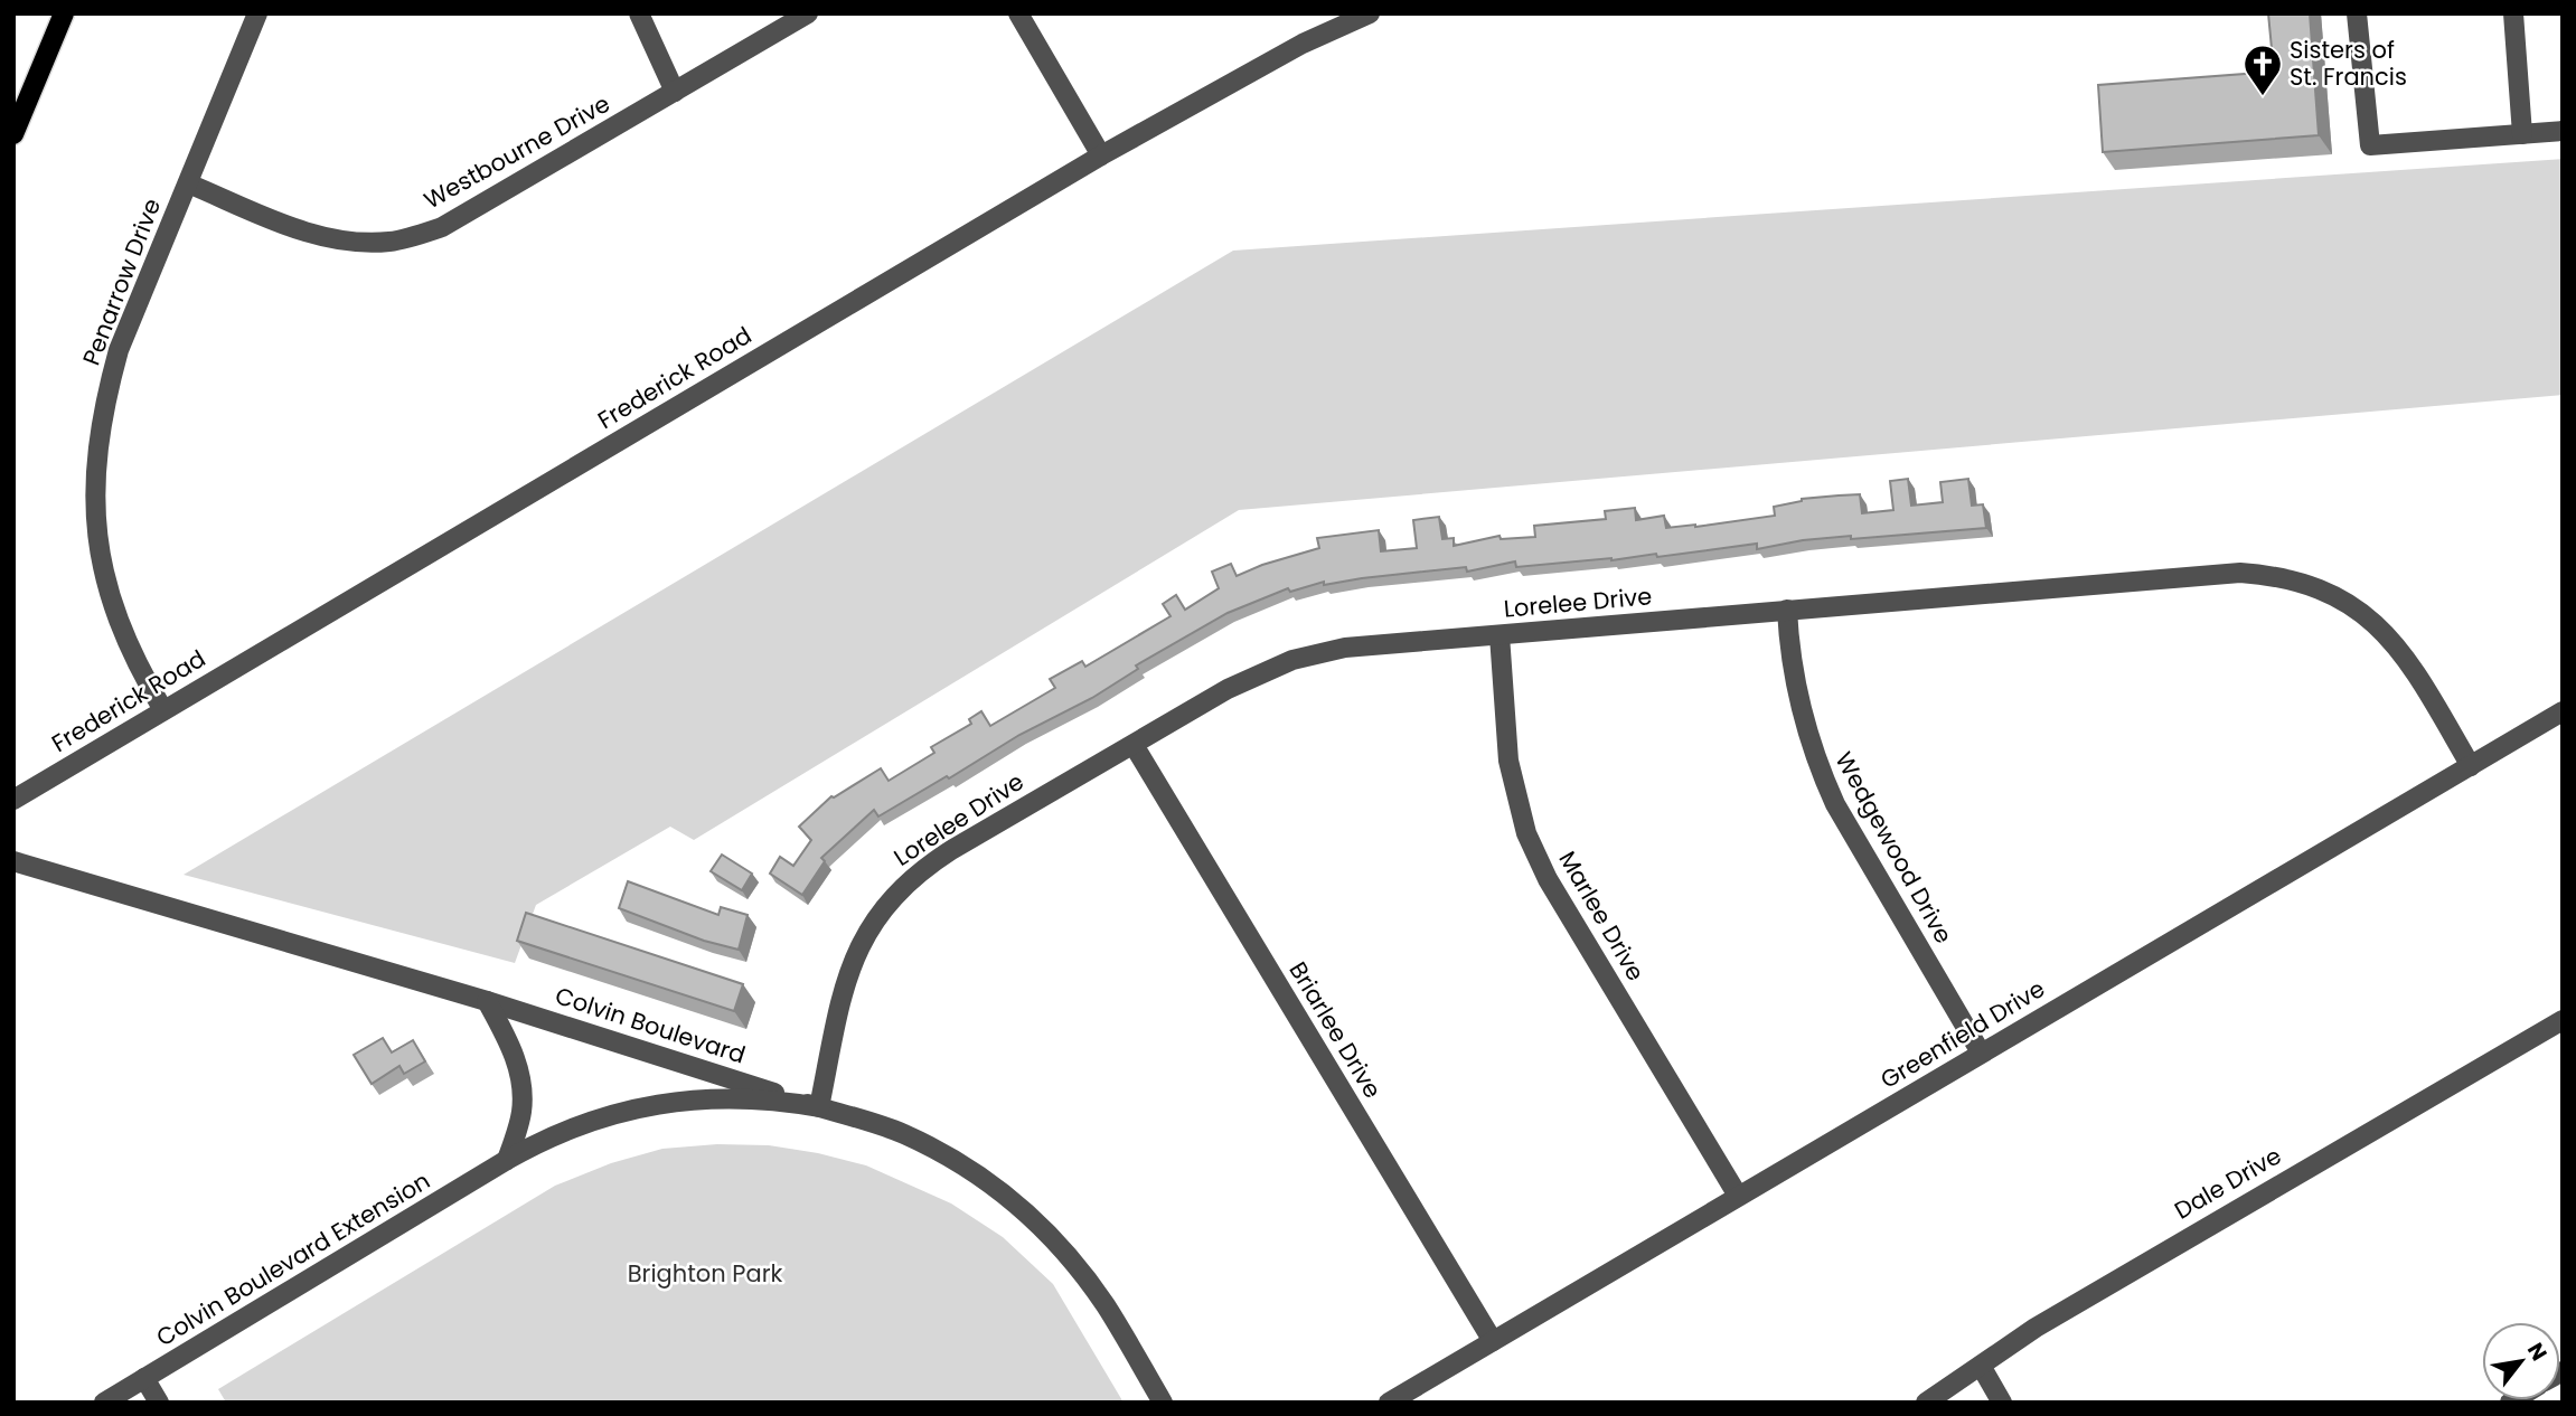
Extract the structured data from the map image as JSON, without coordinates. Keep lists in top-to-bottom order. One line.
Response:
{"streets":{"street":["Westbourne Drive","Penarrow Drive","Frederick Road","Lorelee Drive","Wedgewood Drive","Marlee Drive","Colvin Boulevard","Briarlee Drive","Greenfield Drive","Dale Drive","Colvin Boulevard Extension"]},"crossings":[["Westbourne Drive","Penarrow Drive"],["Penarrow Drive","Frederick Road"],["Lorelee Drive","Wedgewood Drive"],["Lorelee Drive","Marlee Drive"],["Lorelee Drive","Colvin Boulevard"],["Lorelee Drive","Briarlee Drive"],["Lorelee Drive","Greenfield Drive"],["Lorelee Drive","Colvin Boulevard Extension"],["Wedgewood Drive","Greenfield Drive"],["Marlee Drive","Greenfield Drive"],["Colvin Boulevard","Colvin Boulevard Extension"],["Briarlee Drive","Greenfield Drive"]],"parks":["Brighton Park"],"places":{"church":["Sisters of St. Francis"]},"north":"top right"}
